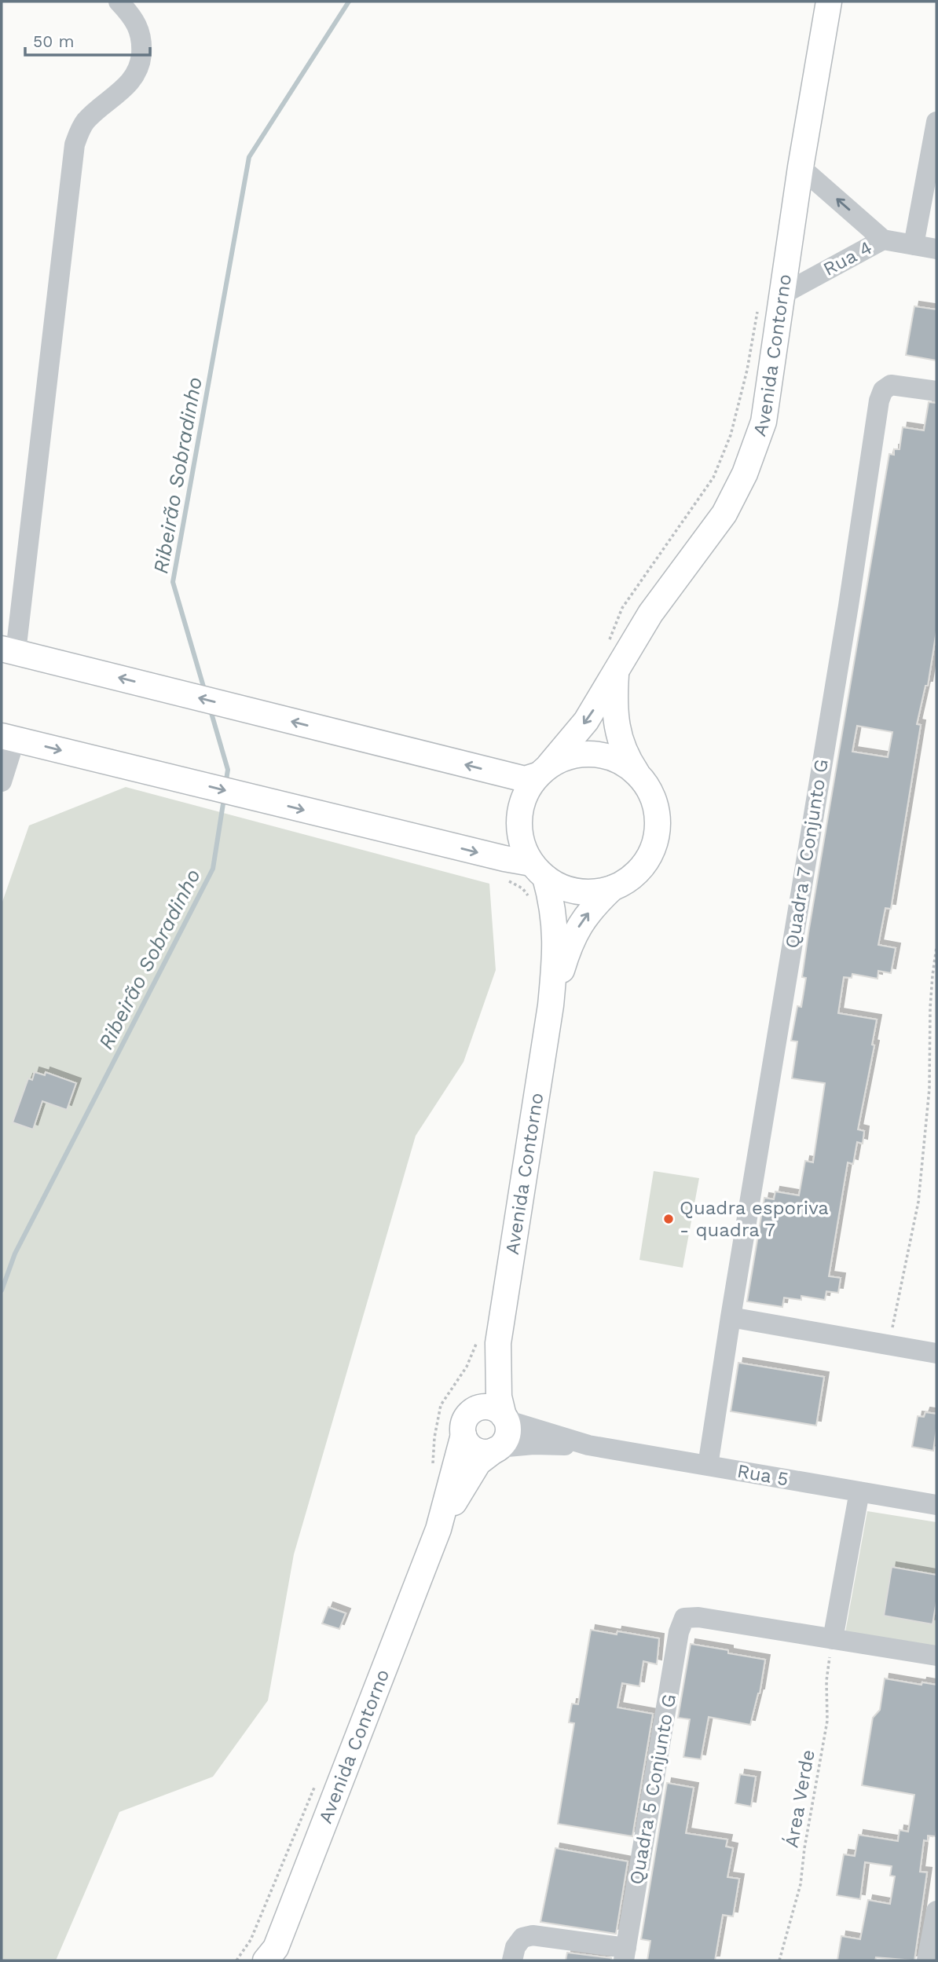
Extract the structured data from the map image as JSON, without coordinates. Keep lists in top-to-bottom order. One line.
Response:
{"streets":{"main road":["Avenida Contorno"],"street":["Rua 4","Quadra 7 Conjunto G","Rua 5","Quadra 5 Conjunto G"],"path":["Área Verde"]},"crossings":[["Rua 4","Avenida Contorno"],["Avenida Contorno","Rua 5"],["Quadra 7 Conjunto G","Rua 5"],["Quadra 5 Conjunto G","Área Verde"]],"one_way":["Rua 4"],"water":["Ribeirão Sobradinho"],"places":["Quadra esporiva - quadra 7"],"scale_bar":"50 m"}
